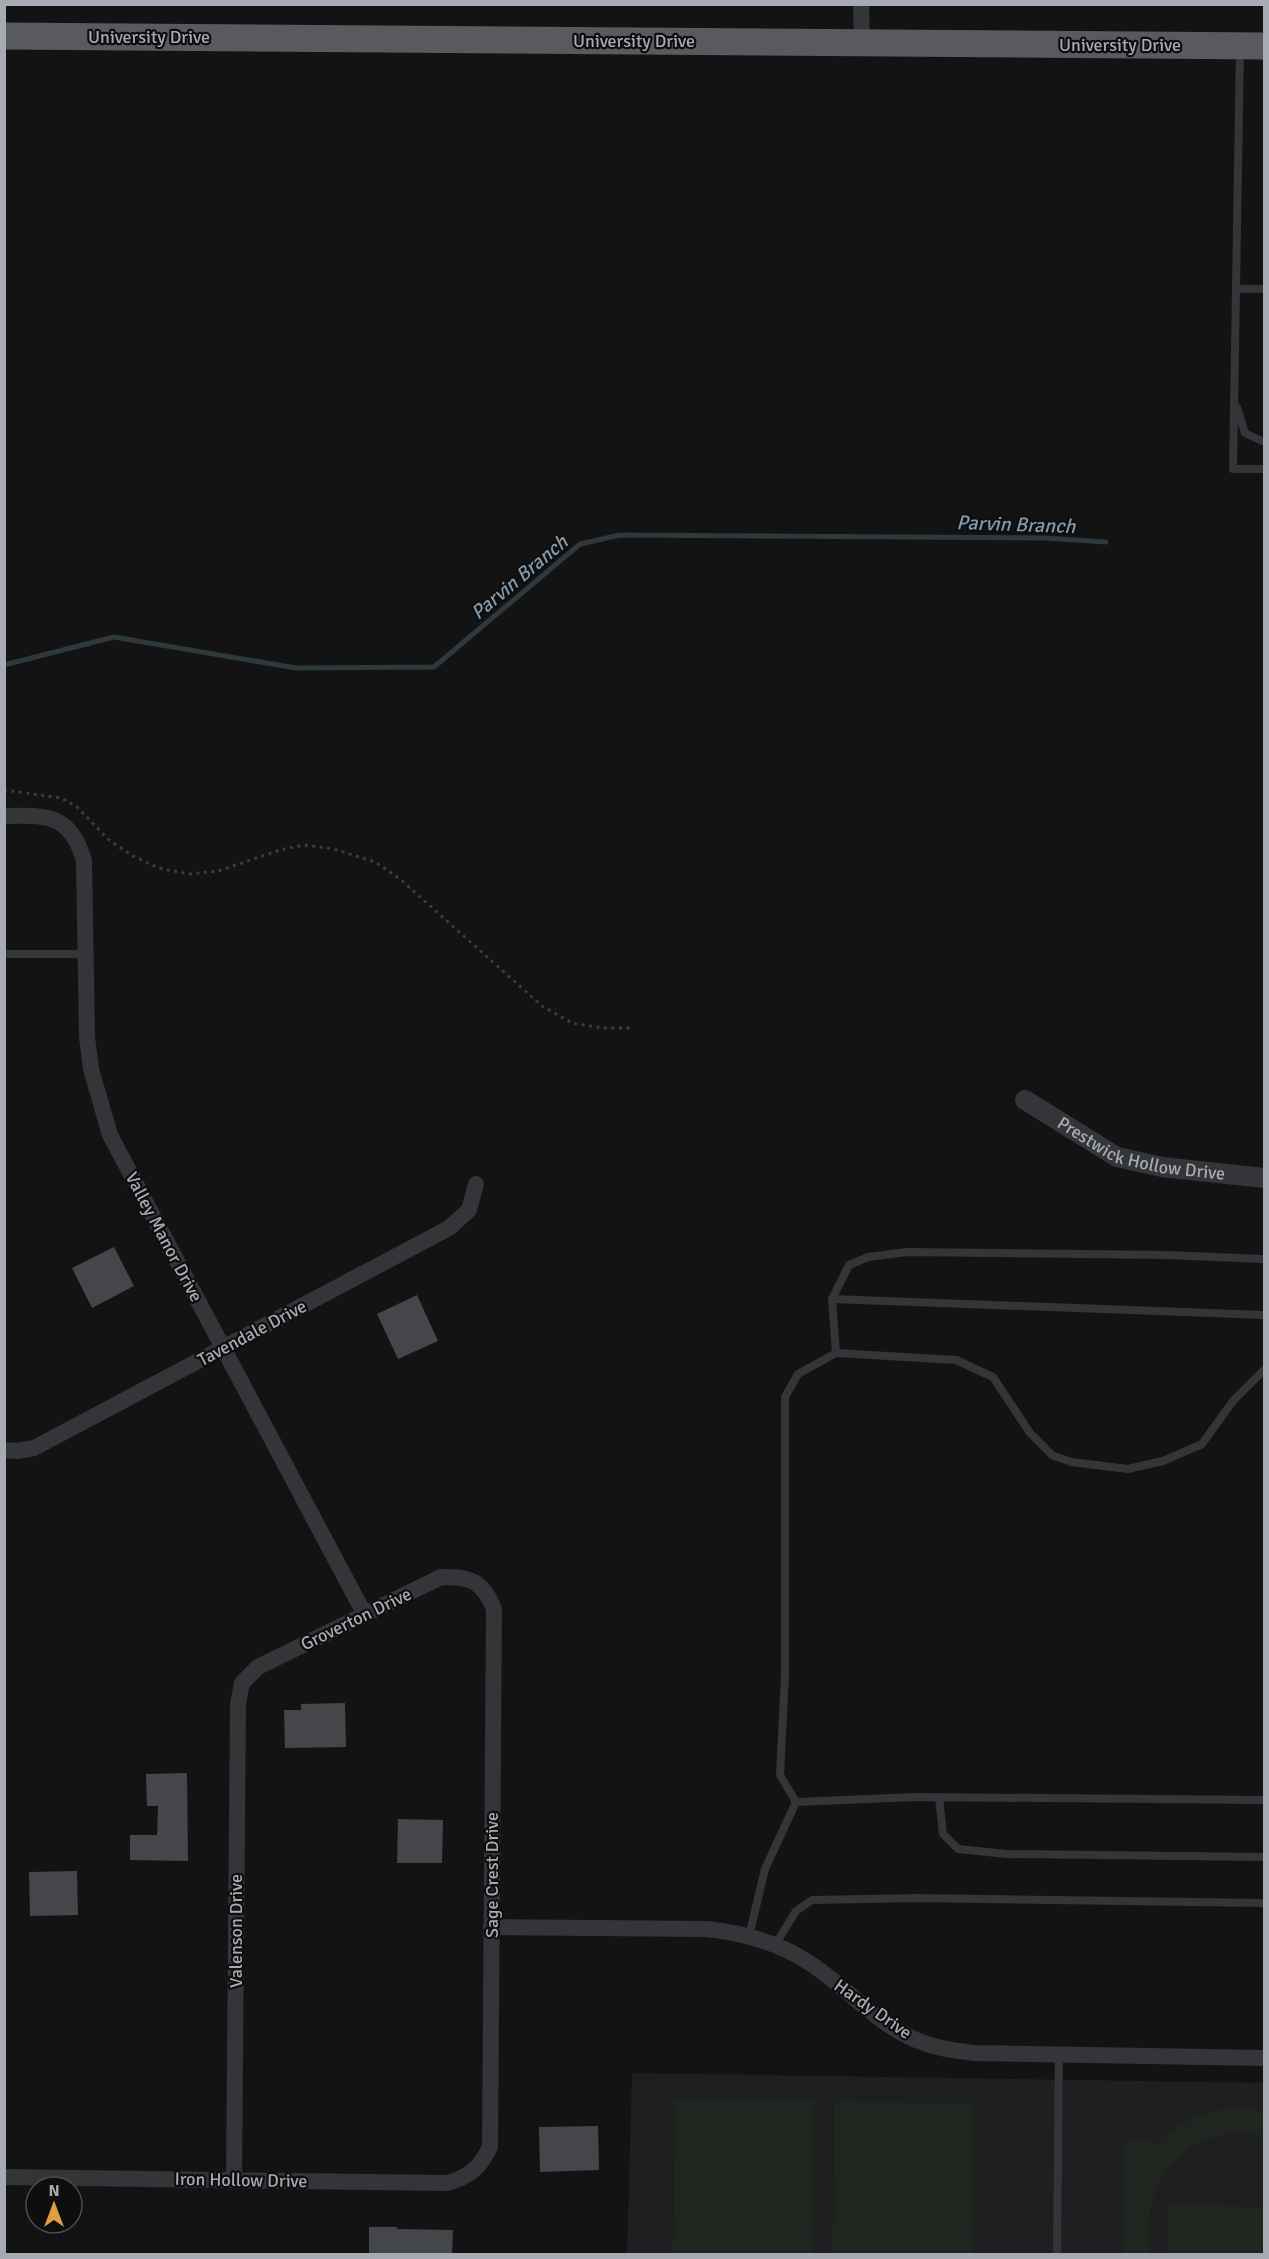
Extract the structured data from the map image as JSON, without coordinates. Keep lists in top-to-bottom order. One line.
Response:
{"streets":{"highway":["University Drive"],"street":["Prestwick Hollow Drive","Valley Manor Drive","Tavendale Drive","Groverton Drive","Sage Crest Drive","Valenson Drive","Hardy Drive","Iron Hollow Drive"]},"crossings":[["Valley Manor Drive","Tavendale Drive"],["Valley Manor Drive","Groverton Drive"],["Groverton Drive","Sage Crest Drive"],["Groverton Drive","Valenson Drive"],["Sage Crest Drive","Hardy Drive"],["Sage Crest Drive","Iron Hollow Drive"],["Valenson Drive","Iron Hollow Drive"]],"water":["Parvin Branch"],"north":"top"}
